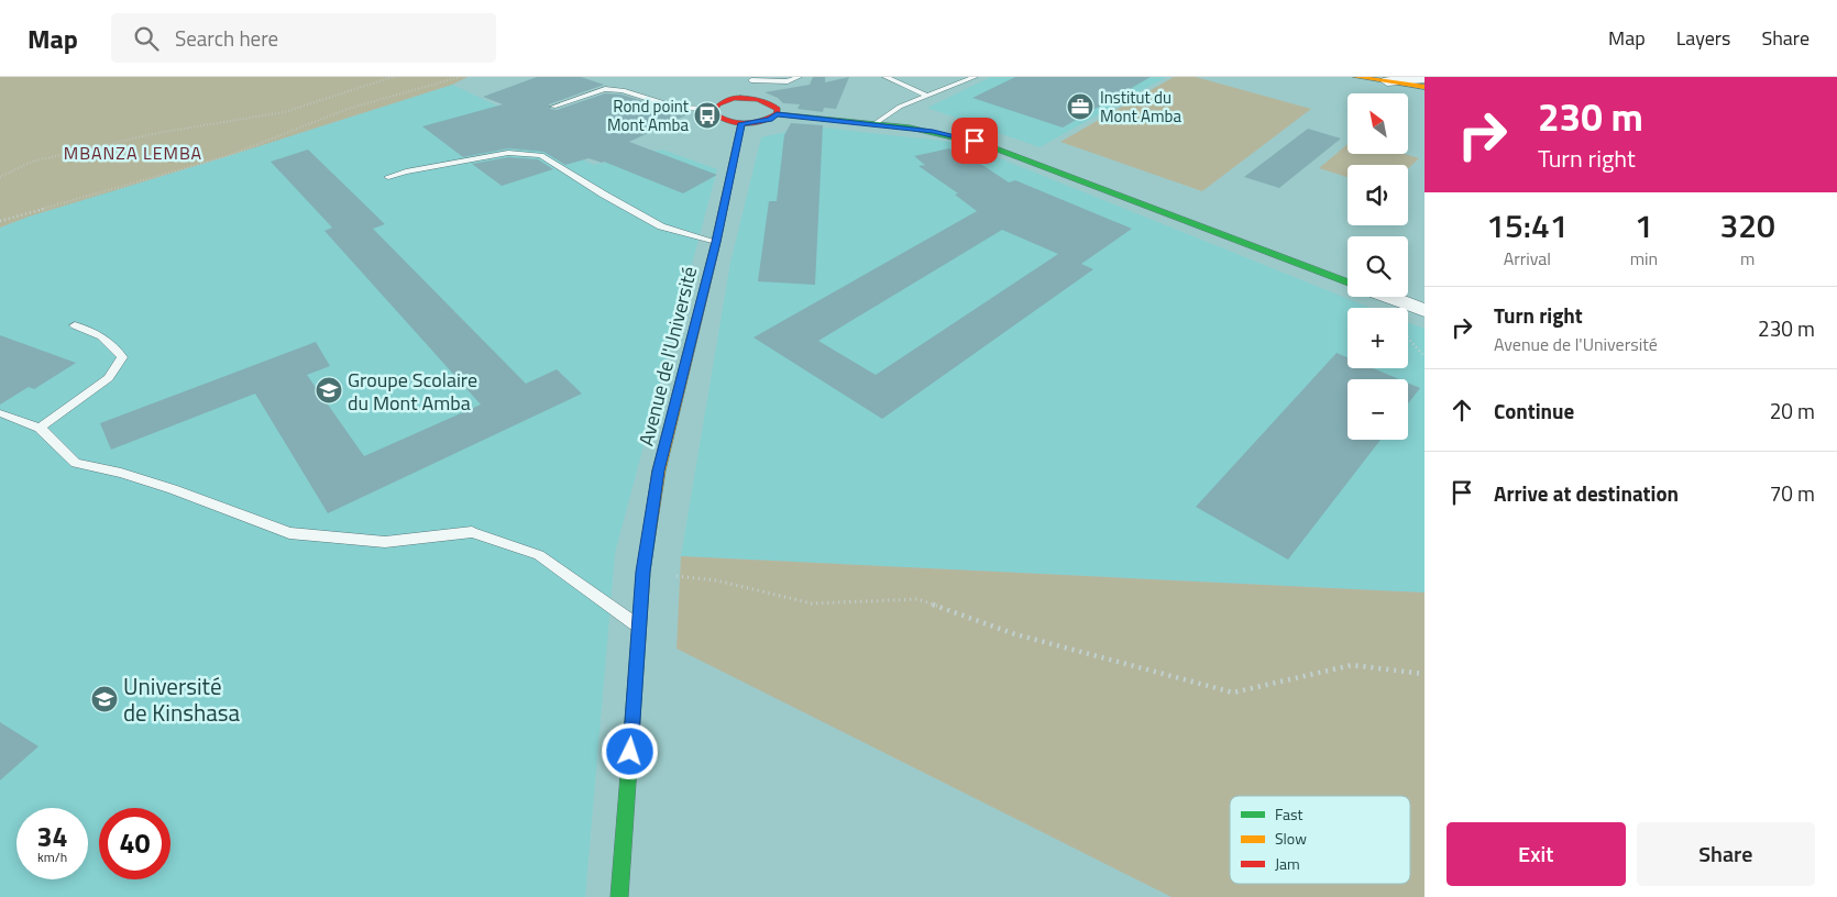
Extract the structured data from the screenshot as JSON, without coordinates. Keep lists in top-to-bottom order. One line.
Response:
{"streets":{"street":["Avenue de l'Université"]},"districts":["MBANZA LEMBA"],"places":{"office":["Institut du Mont Amba"],"bus stop":["Rond point Mont Amba"],"school or university":["Groupe Scolaire du Mont Amba","Université de Kinshasa"]},"legend":["Fast","Slow","Jam"],"north":"top left","page":{"header":"Map","search":"Search here","nav":["Map","Layers","Share"],"turn":["230 m","Turn right"],"map_buttons":["+","−"],"eta":["15:41","Arrival","1","min","320","m"],"list":[{"name":"Turn right","note":"Avenue de l'Université","value":"230 m"},{"name":"Continue","value":"20 m"},{"name":"Arrive at destination","value":"70 m"}],"speed":"34 km/h","limit":"40","buttons":["Exit","Share"]}}
